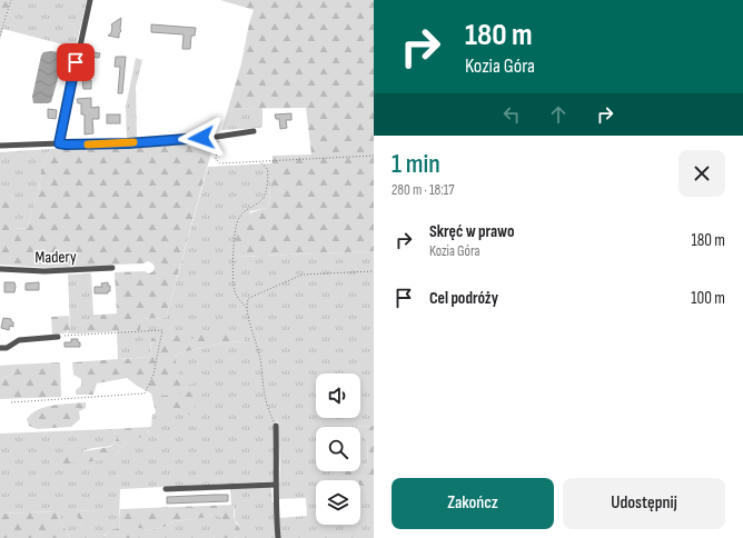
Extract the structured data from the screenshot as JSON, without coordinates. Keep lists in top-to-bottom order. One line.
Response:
{"streets":{"street":["Madery"]},"page":{"turn":["180 m","Kozia Góra"],"heading":["1 min","280 m · 18:17"],"list":[{"name":"Skręć w prawo","note":"Kozia Góra","value":"180 m"},{"name":"Cel podróży","value":"100 m"}],"buttons":["Zakończ","Udostępnij"]}}
